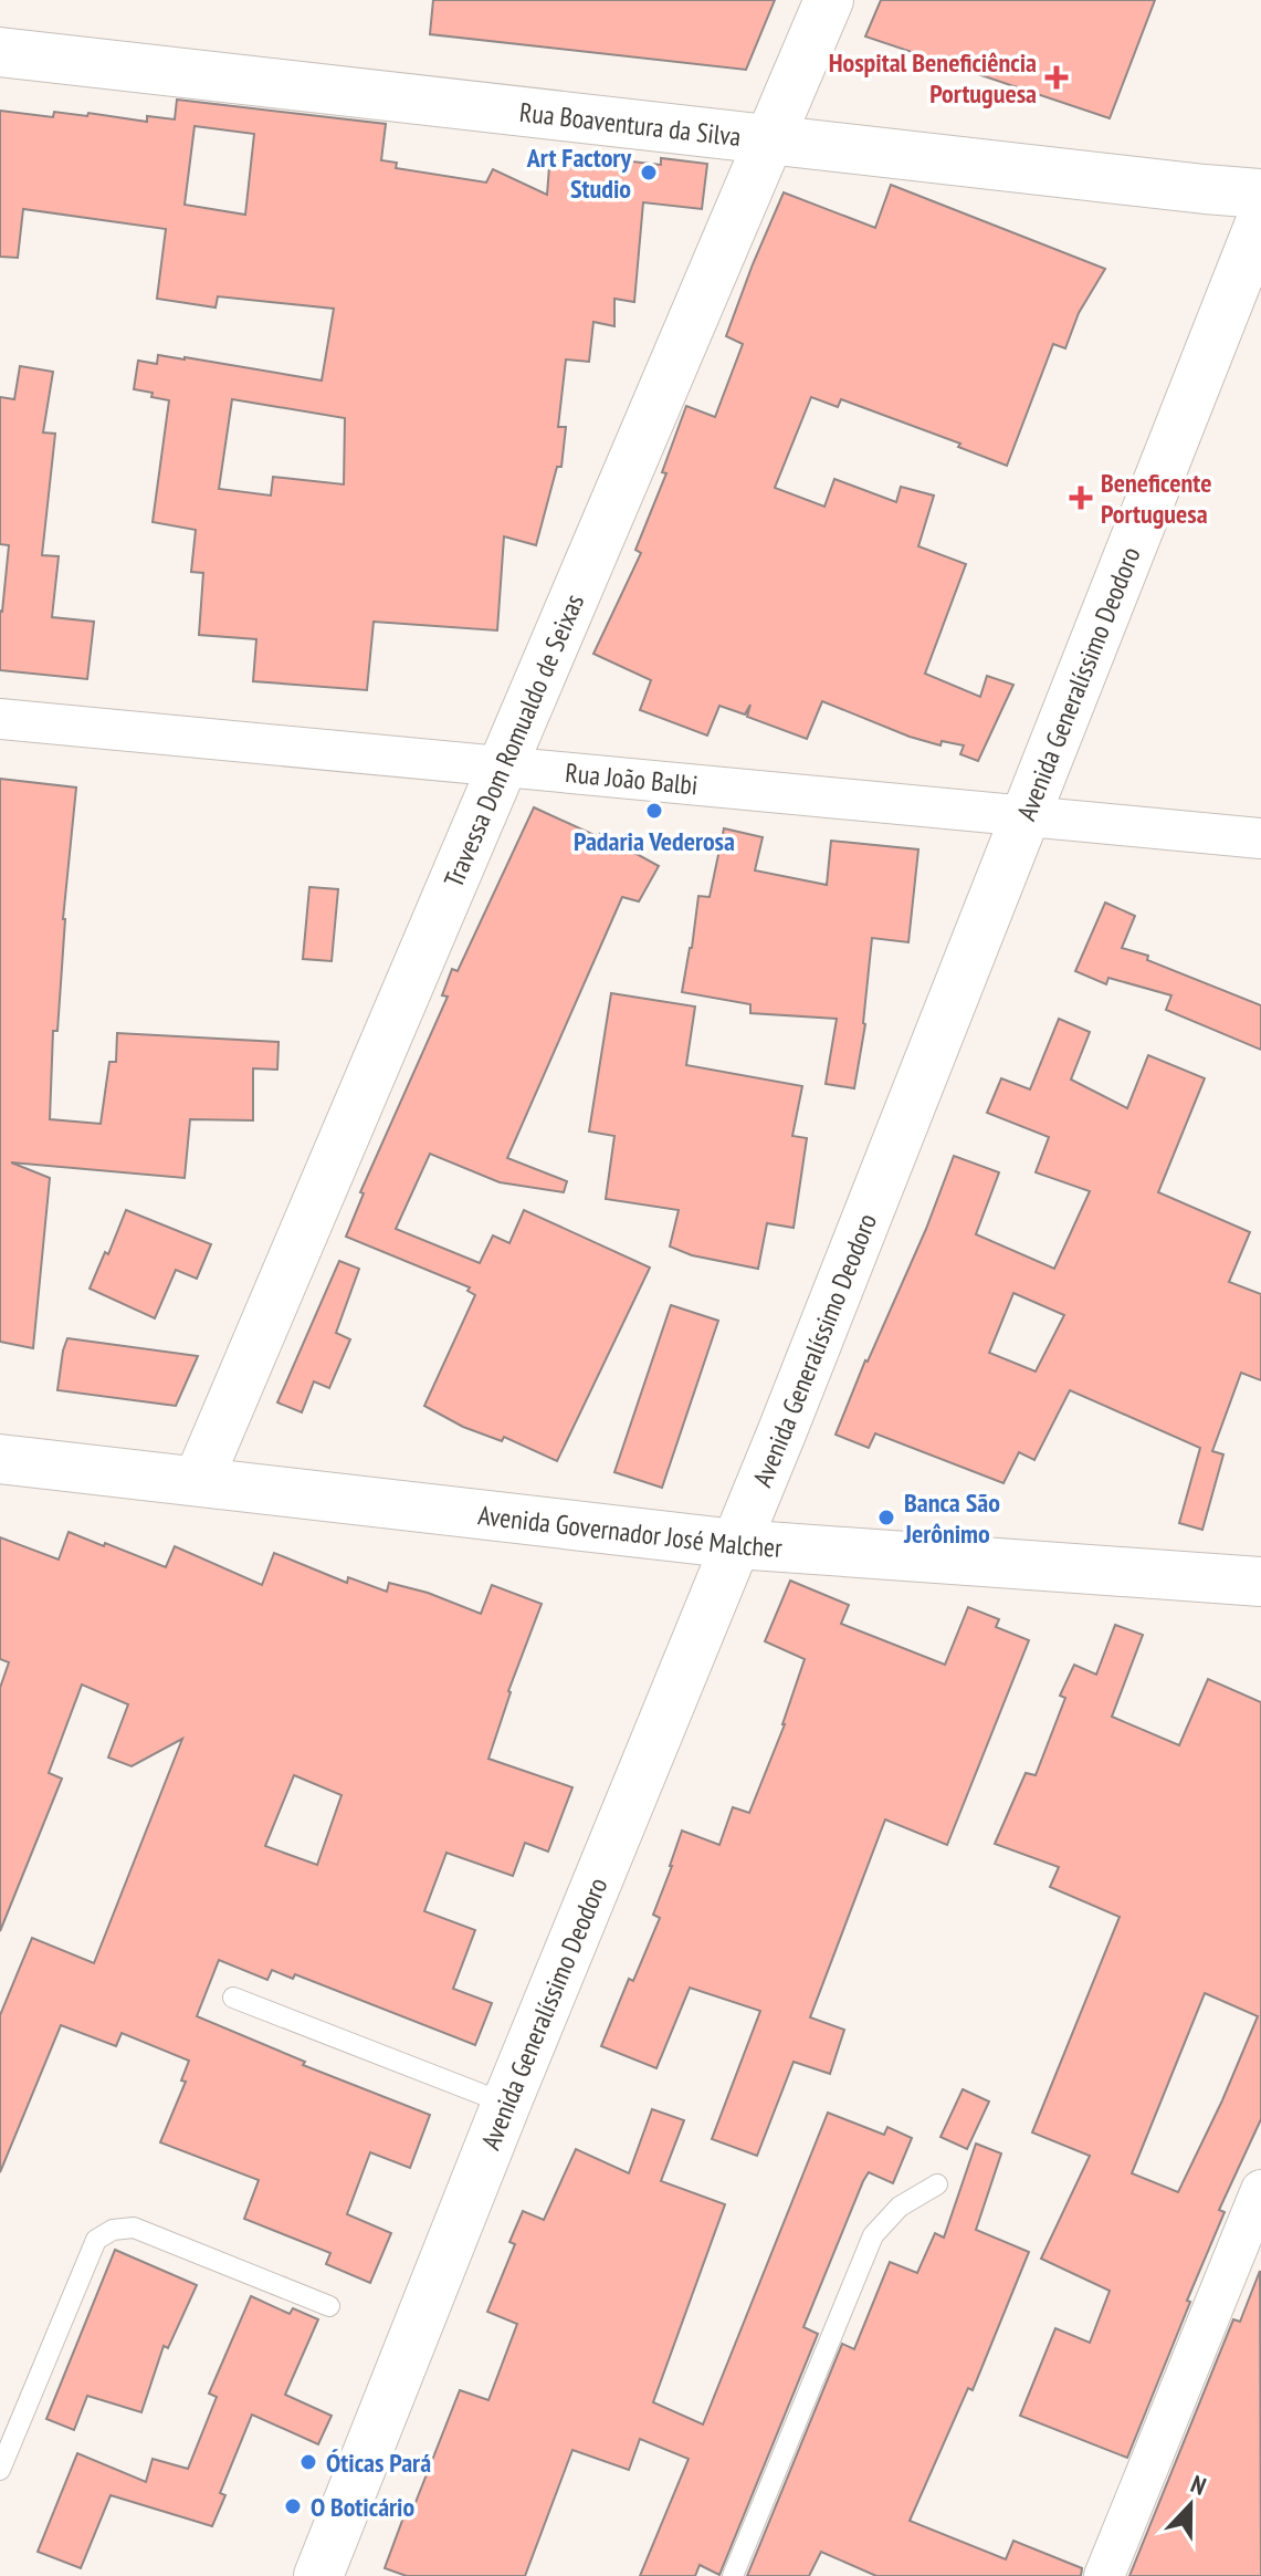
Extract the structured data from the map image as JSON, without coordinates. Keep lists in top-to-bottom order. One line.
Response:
{"streets":{"street":["Rua Boaventura da Silva","Avenida Generalíssimo Deodoro","Travessa Dom Romualdo de Seixas","Rua João Balbi","Avenida Governador José Malcher"]},"crossings":[["Rua Boaventura da Silva","Travessa Dom Romualdo de Seixas"],["Avenida Generalíssimo Deodoro","Rua João Balbi"],["Avenida Generalíssimo Deodoro","Avenida Governador José Malcher"],["Travessa Dom Romualdo de Seixas","Rua João Balbi"],["Travessa Dom Romualdo de Seixas","Avenida Governador José Malcher"]],"places":{"health":["Hospital Beneficiência Portuguesa","Beneficente Portuguesa"],"other":["Art Factory Studio","Padaria Vederosa","Banca São Jerônimo","Óticas Pará","O Boticário"]},"north":"top"}
